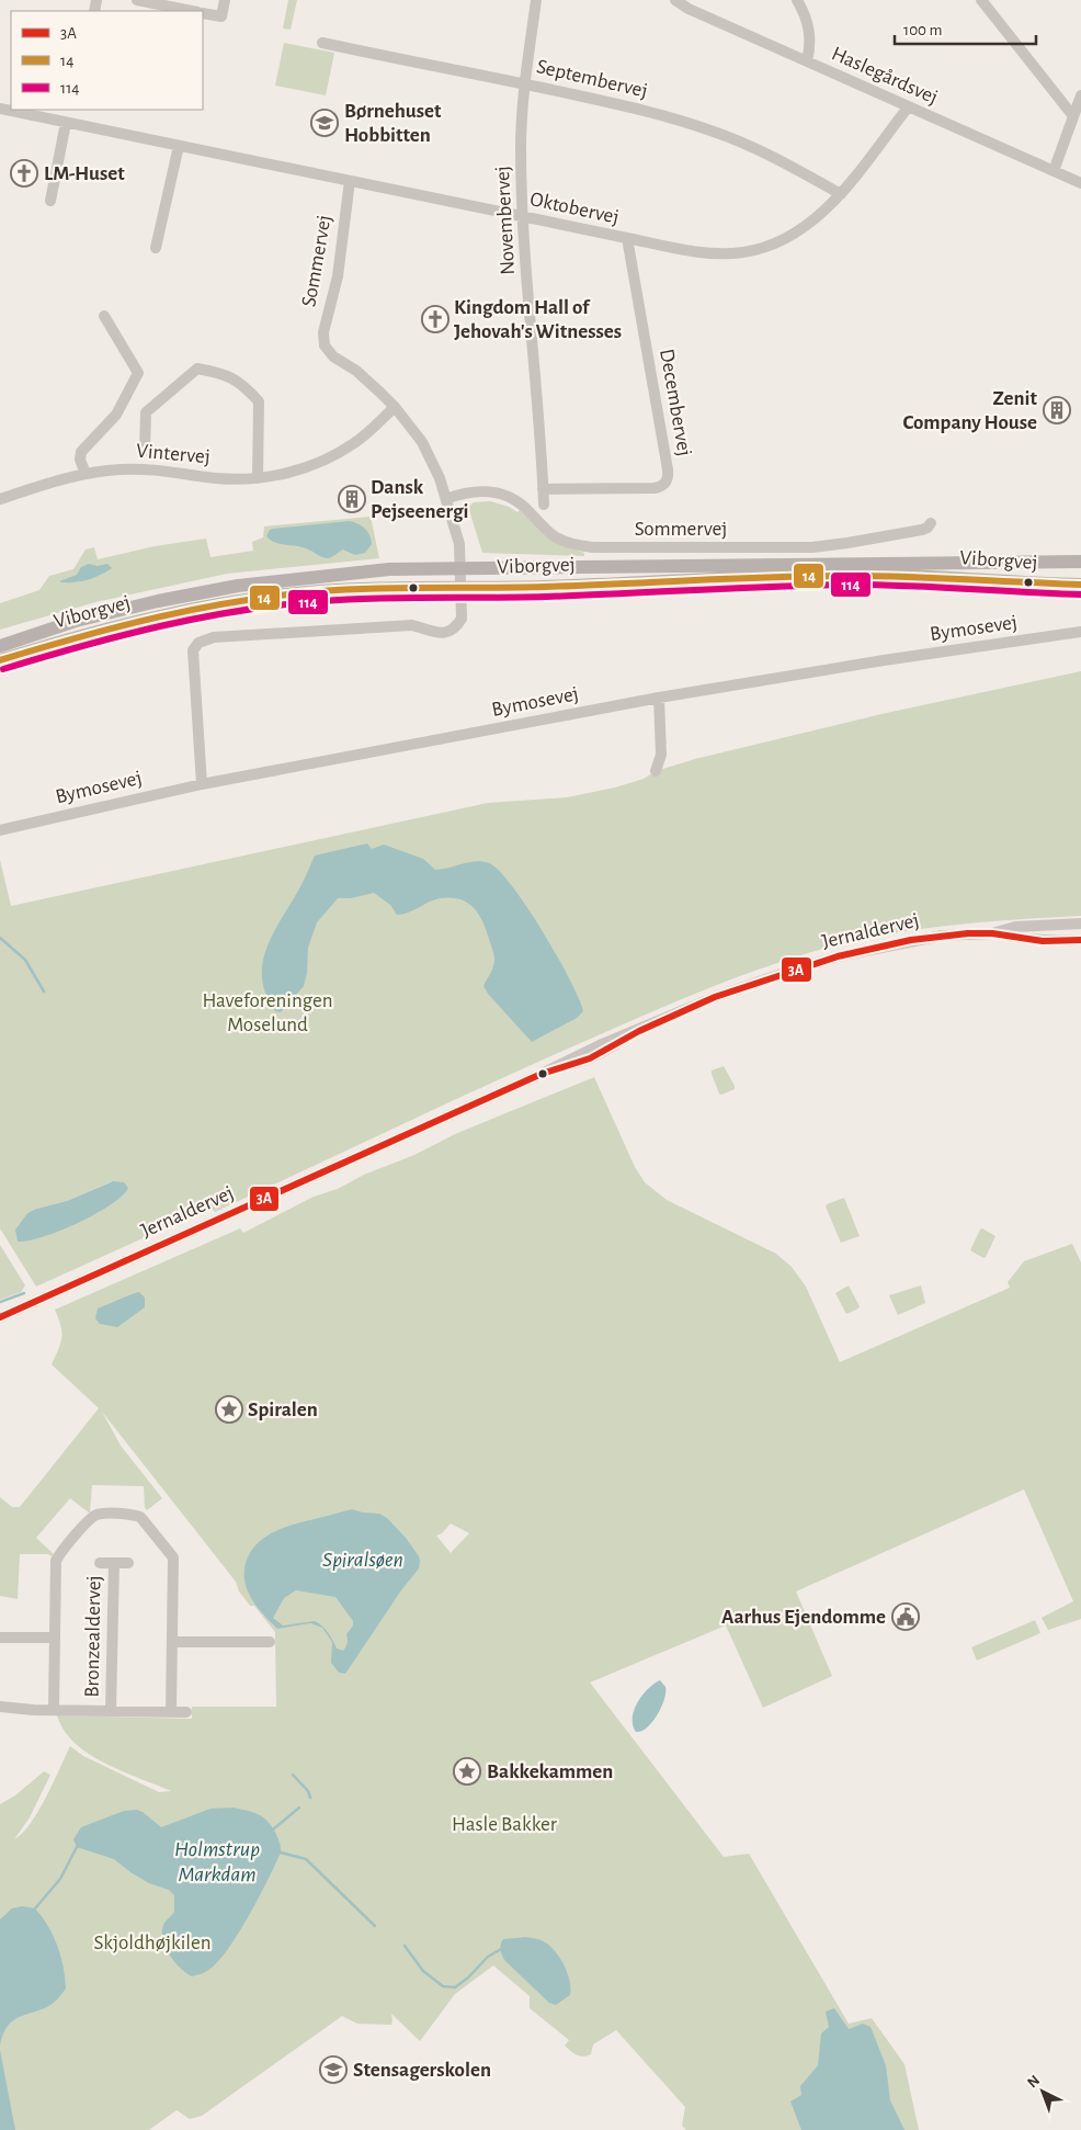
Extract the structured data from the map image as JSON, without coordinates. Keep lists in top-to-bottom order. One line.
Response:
{"streets":{"main road":["Viborgvej"],"street":["Haslegårdsvej","Septembervej","Oktobervej","Novembervej","Sommervej","Decembervej","Vintervej","Bymosevej","Jernaldervej","Bronzealdervej"]},"crossings":[["Haslegårdsvej","Oktobervej"],["Septembervej","Oktobervej"],["Septembervej","Novembervej"],["Oktobervej","Novembervej"],["Oktobervej","Sommervej"],["Oktobervej","Decembervej"],["Novembervej","Decembervej"],["Sommervej","Vintervej"],["Sommervej","Viborgvej"],["Sommervej","Bymosevej"]],"water":["Spiralsøen","Holmstrup Markdam"],"parks":["Haveforeningen Moselund","Hasle Bakker","Skjoldhøjkilen"],"places":{"school or university":["Børnehuset Hobbitten","Stensagerskolen"],"church":["LM-Huset","Kingdom Hall of Jehovah's Witnesses"],"building":["Zenit Company House","Dansk Pejseenergi"],"place":["Spiralen","Bakkekammen"],"public building":["Aarhus Ejendomme"]},"lines":["transit line 14","transit line 114","transit line 3A"],"legend":["3A","14","114"],"scale_bar":"100 m","north":"top left"}
